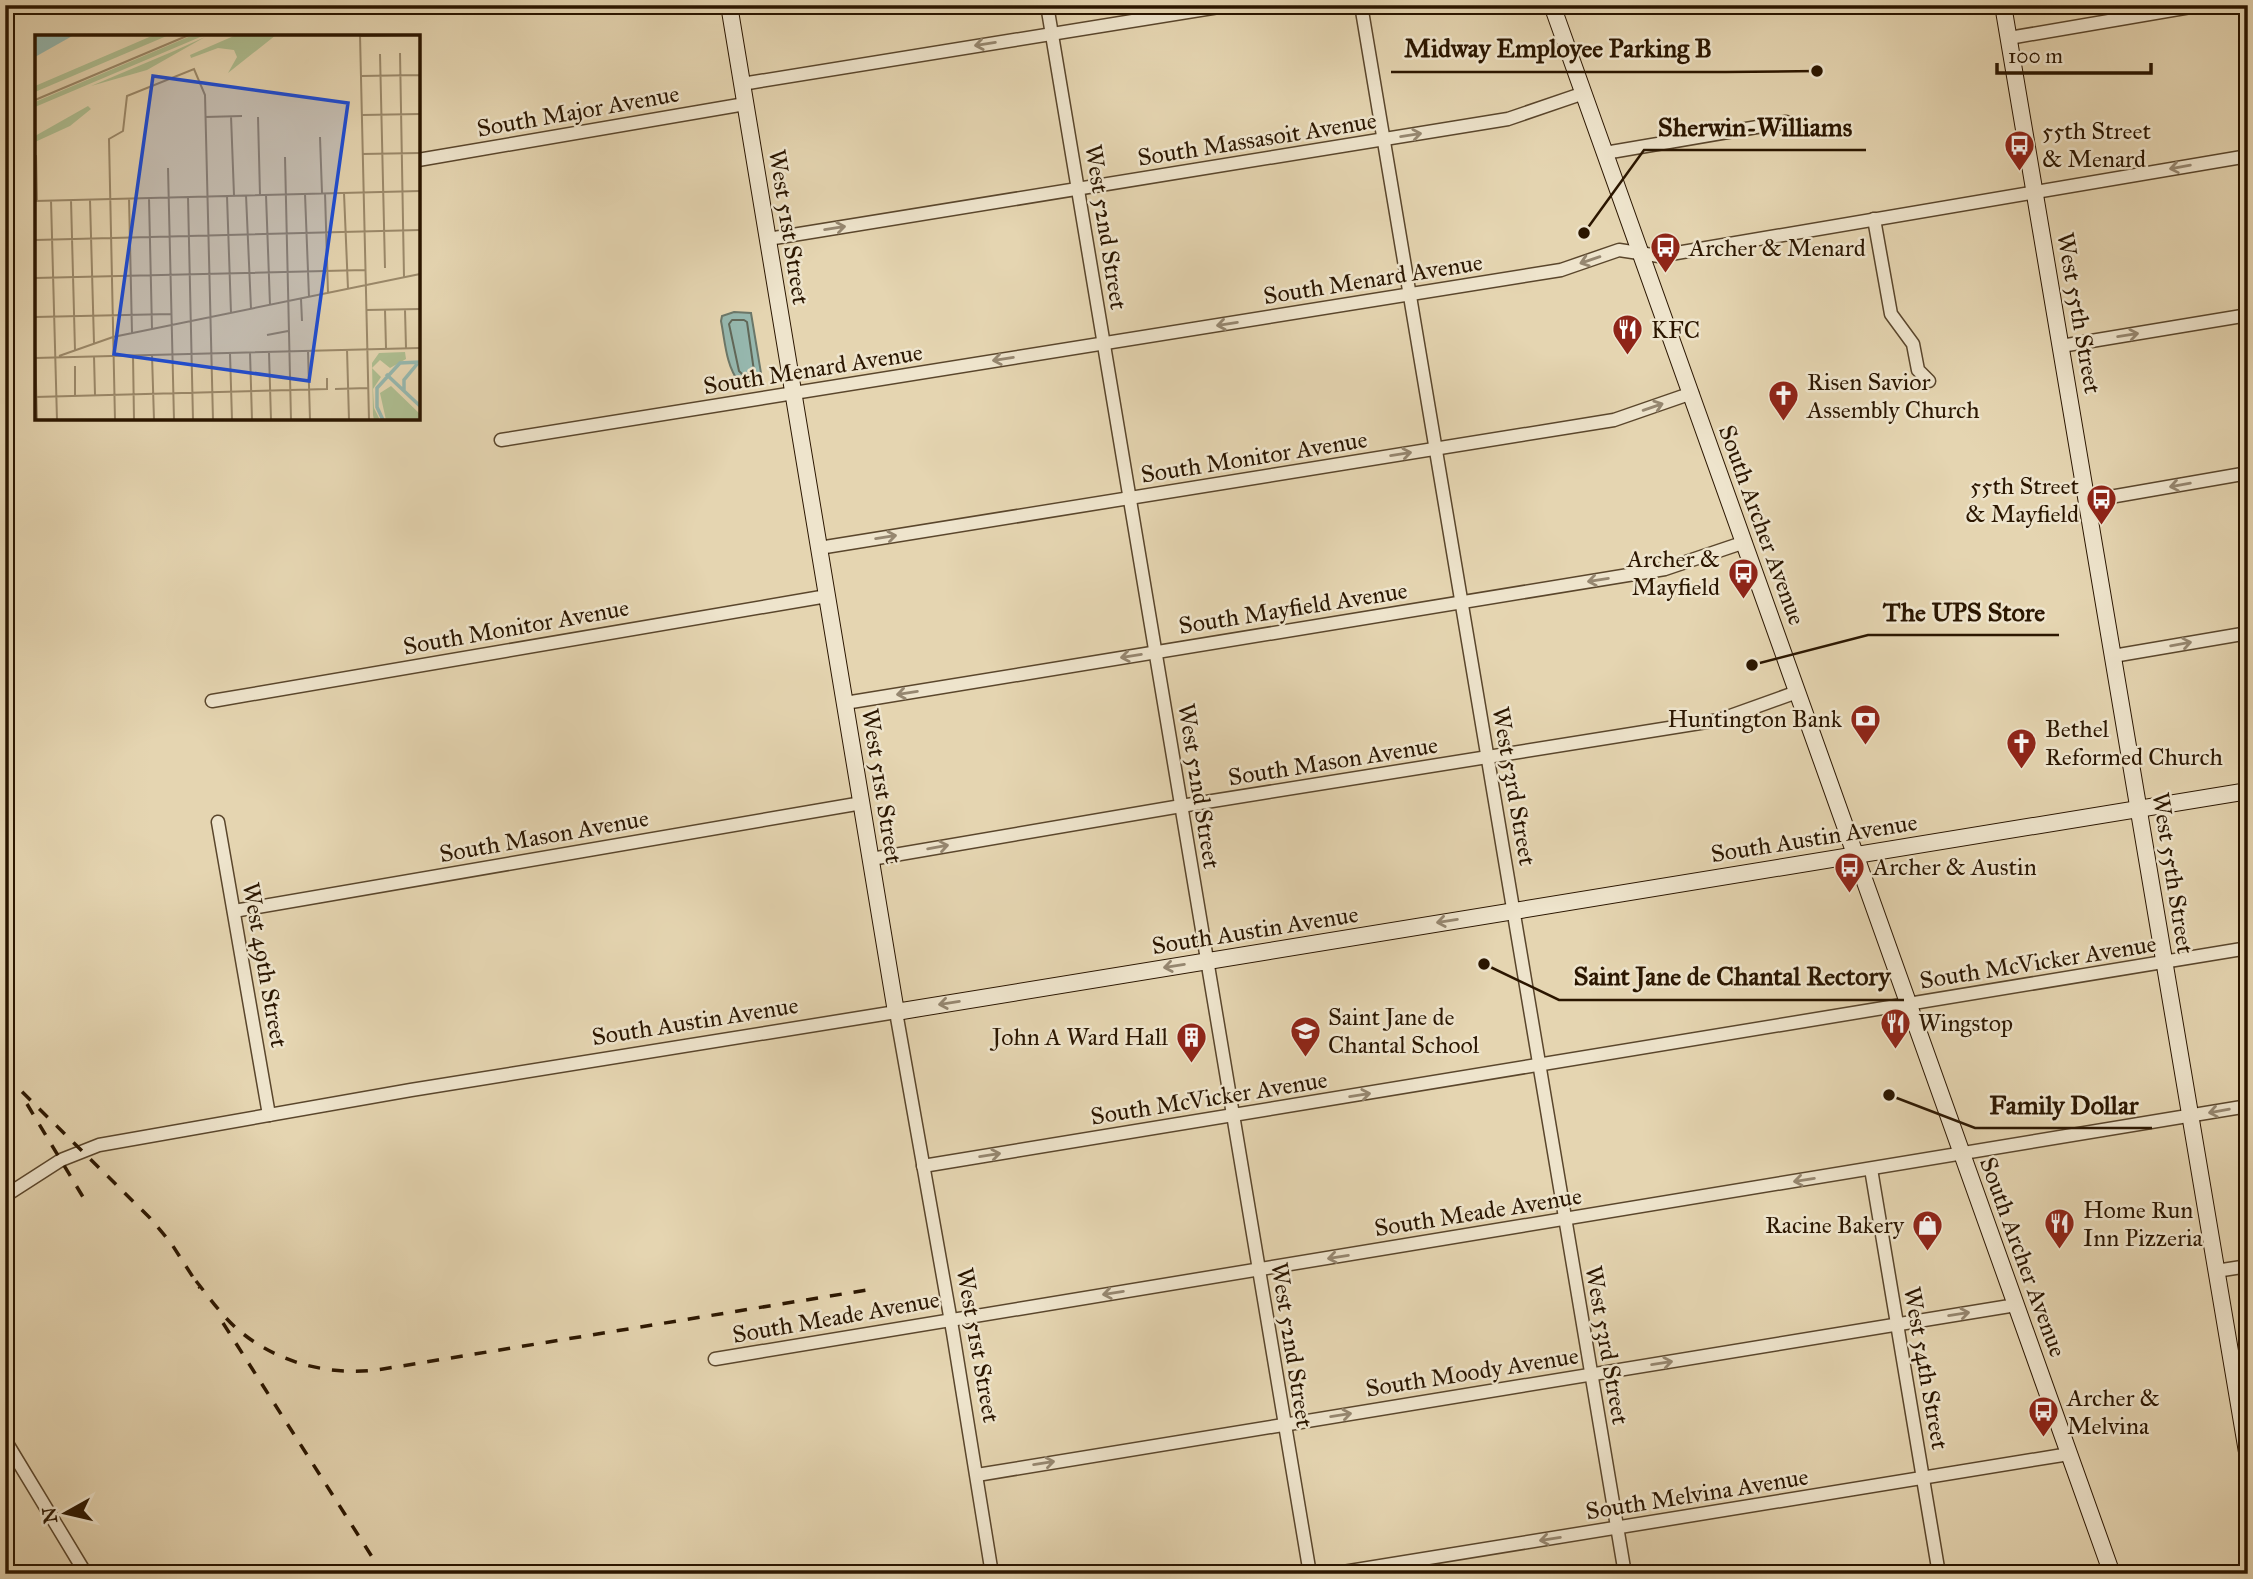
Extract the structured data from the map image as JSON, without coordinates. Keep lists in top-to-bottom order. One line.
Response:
{"streets":{"main road":["West 51st Street","West 55th Street","South Archer Avenue","South Austin Avenue"],"street":["South Major Avenue","South Massasoit Avenue","West 52nd Street","South Menard Avenue","South Monitor Avenue","South Mayfield Avenue","South Mason Avenue","West 53rd Street","South McVicker Avenue","West 49th Street","South Meade Avenue","West 54th Street","South Moody Avenue","South Melvina Avenue"]},"crossings":[["South Major Avenue","West 51st Street"],["South Massasoit Avenue","West 51st Street"],["South Massasoit Avenue","West 52nd Street"],["South Massasoit Avenue","South Archer Avenue"],["South Massasoit Avenue","West 53rd Street"],["West 51st Street","South Menard Avenue"],["West 51st Street","South Monitor Avenue"],["West 51st Street","South Mayfield Avenue"],["West 51st Street","South Mason Avenue"],["West 51st Street","South Austin Avenue"],["West 51st Street","South McVicker Avenue"],["West 51st Street","South Meade Avenue"],["West 51st Street","South Moody Avenue"],["West 52nd Street","South Menard Avenue"],["West 52nd Street","South Monitor Avenue"],["West 52nd Street","South Mayfield Avenue"],["West 52nd Street","South Mason Avenue"],["West 52nd Street","South Austin Avenue"],["West 52nd Street","South McVicker Avenue"],["West 52nd Street","South Meade Avenue"],["West 52nd Street","South Moody Avenue"],["South Menard Avenue","West 55th Street"],["South Menard Avenue","South Archer Avenue"],["South Menard Avenue","West 53rd Street"],["West 55th Street","South Austin Avenue"],["West 55th Street","South McVicker Avenue"],["West 55th Street","South Meade Avenue"],["South Monitor Avenue","South Archer Avenue"],["South Monitor Avenue","West 53rd Street"],["South Archer Avenue","South Mayfield Avenue"],["South Archer Avenue","South Mason Avenue"],["South Archer Avenue","South Austin Avenue"],["South Archer Avenue","South McVicker Avenue"],["South Archer Avenue","South Meade Avenue"],["South Archer Avenue","South Moody Avenue"],["South Archer Avenue","South Melvina Avenue"],["South Mayfield Avenue","West 53rd Street"],["South Mason Avenue","West 53rd Street"],["South Mason Avenue","West 49th Street"],["West 53rd Street","South Austin Avenue"],["West 53rd Street","South McVicker Avenue"],["West 53rd Street","South Meade Avenue"],["West 53rd Street","South Moody Avenue"],["West 53rd Street","South Melvina Avenue"],["South Austin Avenue","West 49th Street"],["South Meade Avenue","West 54th Street"],["West 54th Street","South Moody Avenue"],["West 54th Street","South Melvina Avenue"]],"one_way":["South Massasoit Avenue","South Menard Avenue","South Monitor Avenue","South Mayfield Avenue","South McVicker Avenue","South Meade Avenue","South Moody Avenue","South Melvina Avenue"],"places":{"other":["Midway Employee Parking B","Sherwin-Williams","The UPS Store","Saint Jane de Chantal Rectory","Family Dollar"],"bus stop":["55th Street & Menard","Archer & Menard","55th Street & Mayfield","Archer & Mayfield","Archer & Austin","Archer & Melvina"],"restaurant":["KFC","Wingstop","Home Run Inn Pizzeria"],"church":["Risen Savior Assembly Church","Bethel Reformed Church"],"bank":["Huntington Bank"],"school or university":["Saint Jane de Chantal School"],"building":["John A Ward Hall"],"shop":["Racine Bakery"]},"scale_bar":"100 m","north":"left"}
